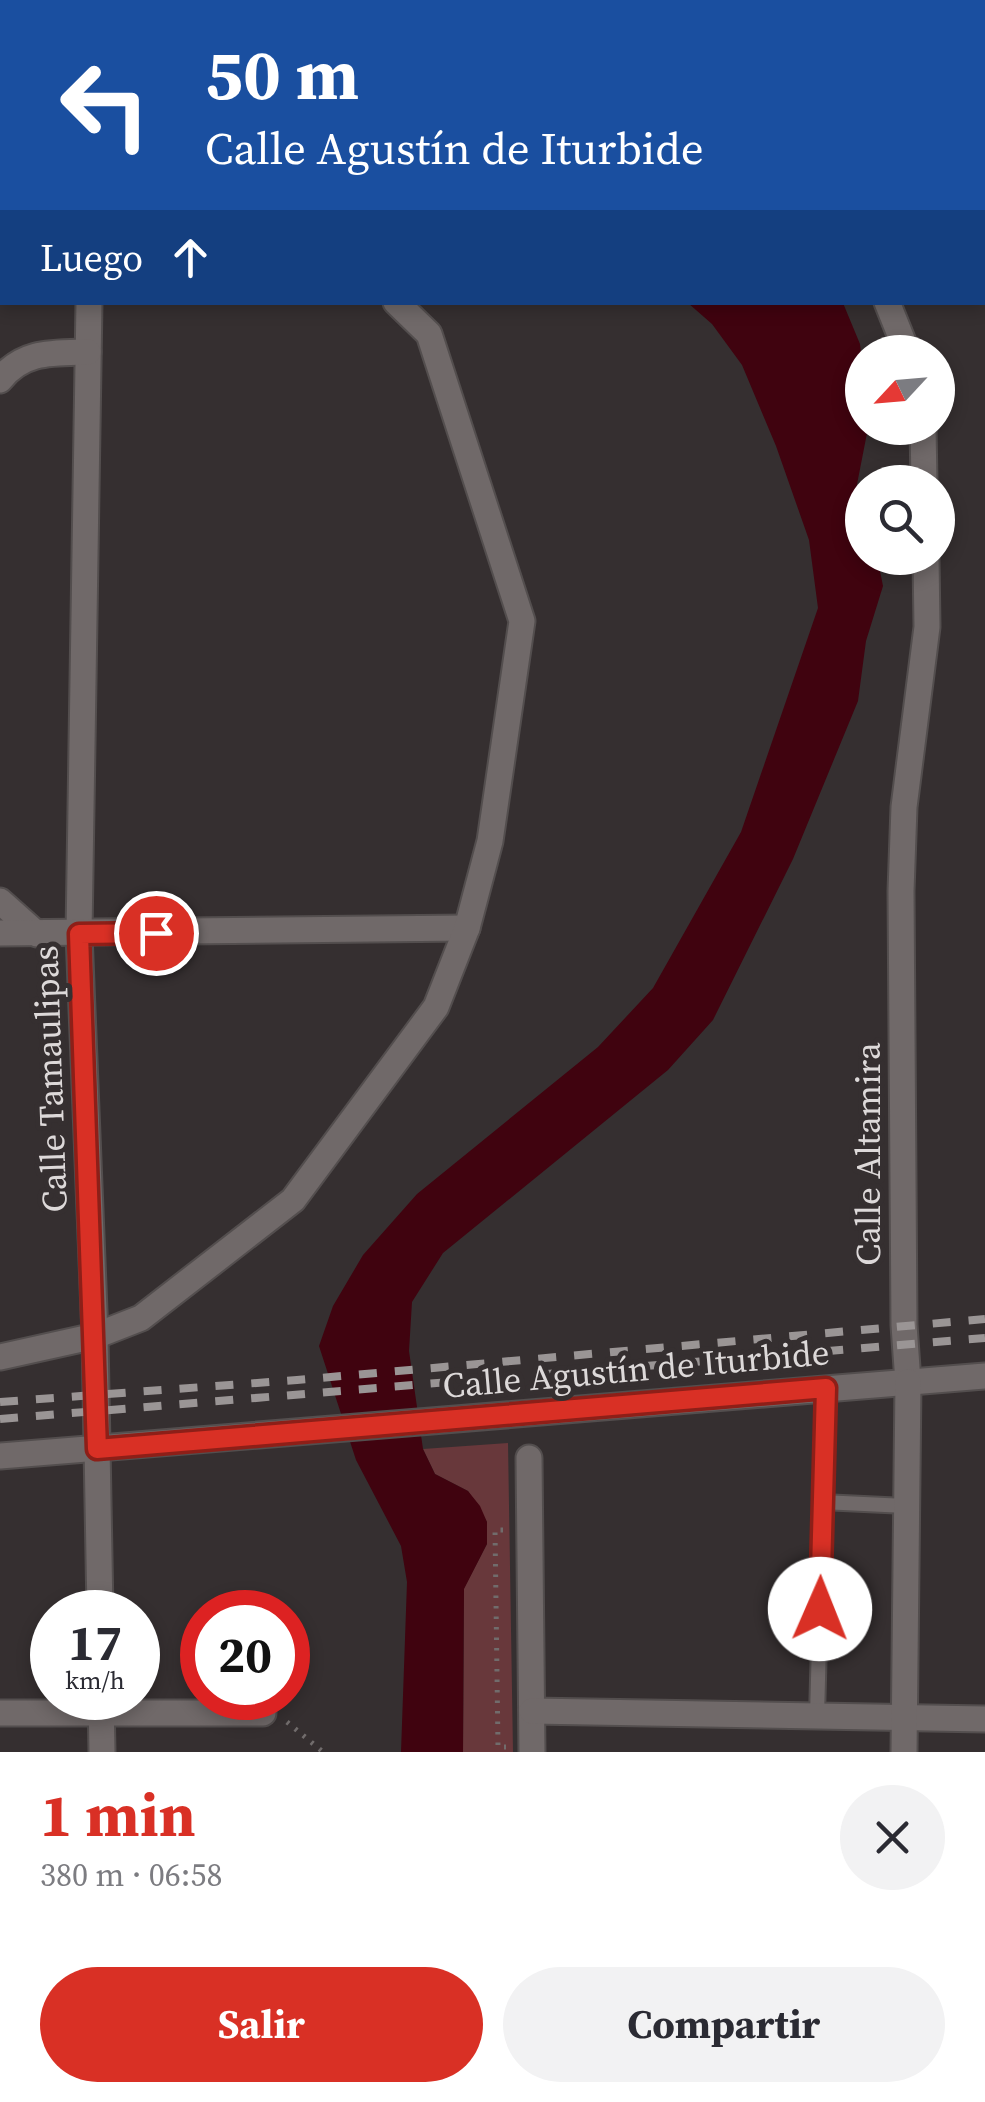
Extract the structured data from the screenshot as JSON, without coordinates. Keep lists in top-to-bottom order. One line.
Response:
{"streets":{"street":["Calle Tamaulipas","Calle Altamira","Calle Agustín de Iturbide"]},"crossings":[["Calle Tamaulipas","Calle Agustín de Iturbide"],["Calle Altamira","Calle Agustín de Iturbide"]],"north":"bottom left","page":{"turn":["50 m","Calle Agustín de Iturbide"],"then":"Luego","speed":"17 km/h","limit":"20","heading":["1 min","380 m · 06:58"],"buttons":["Salir","Compartir"]}}
